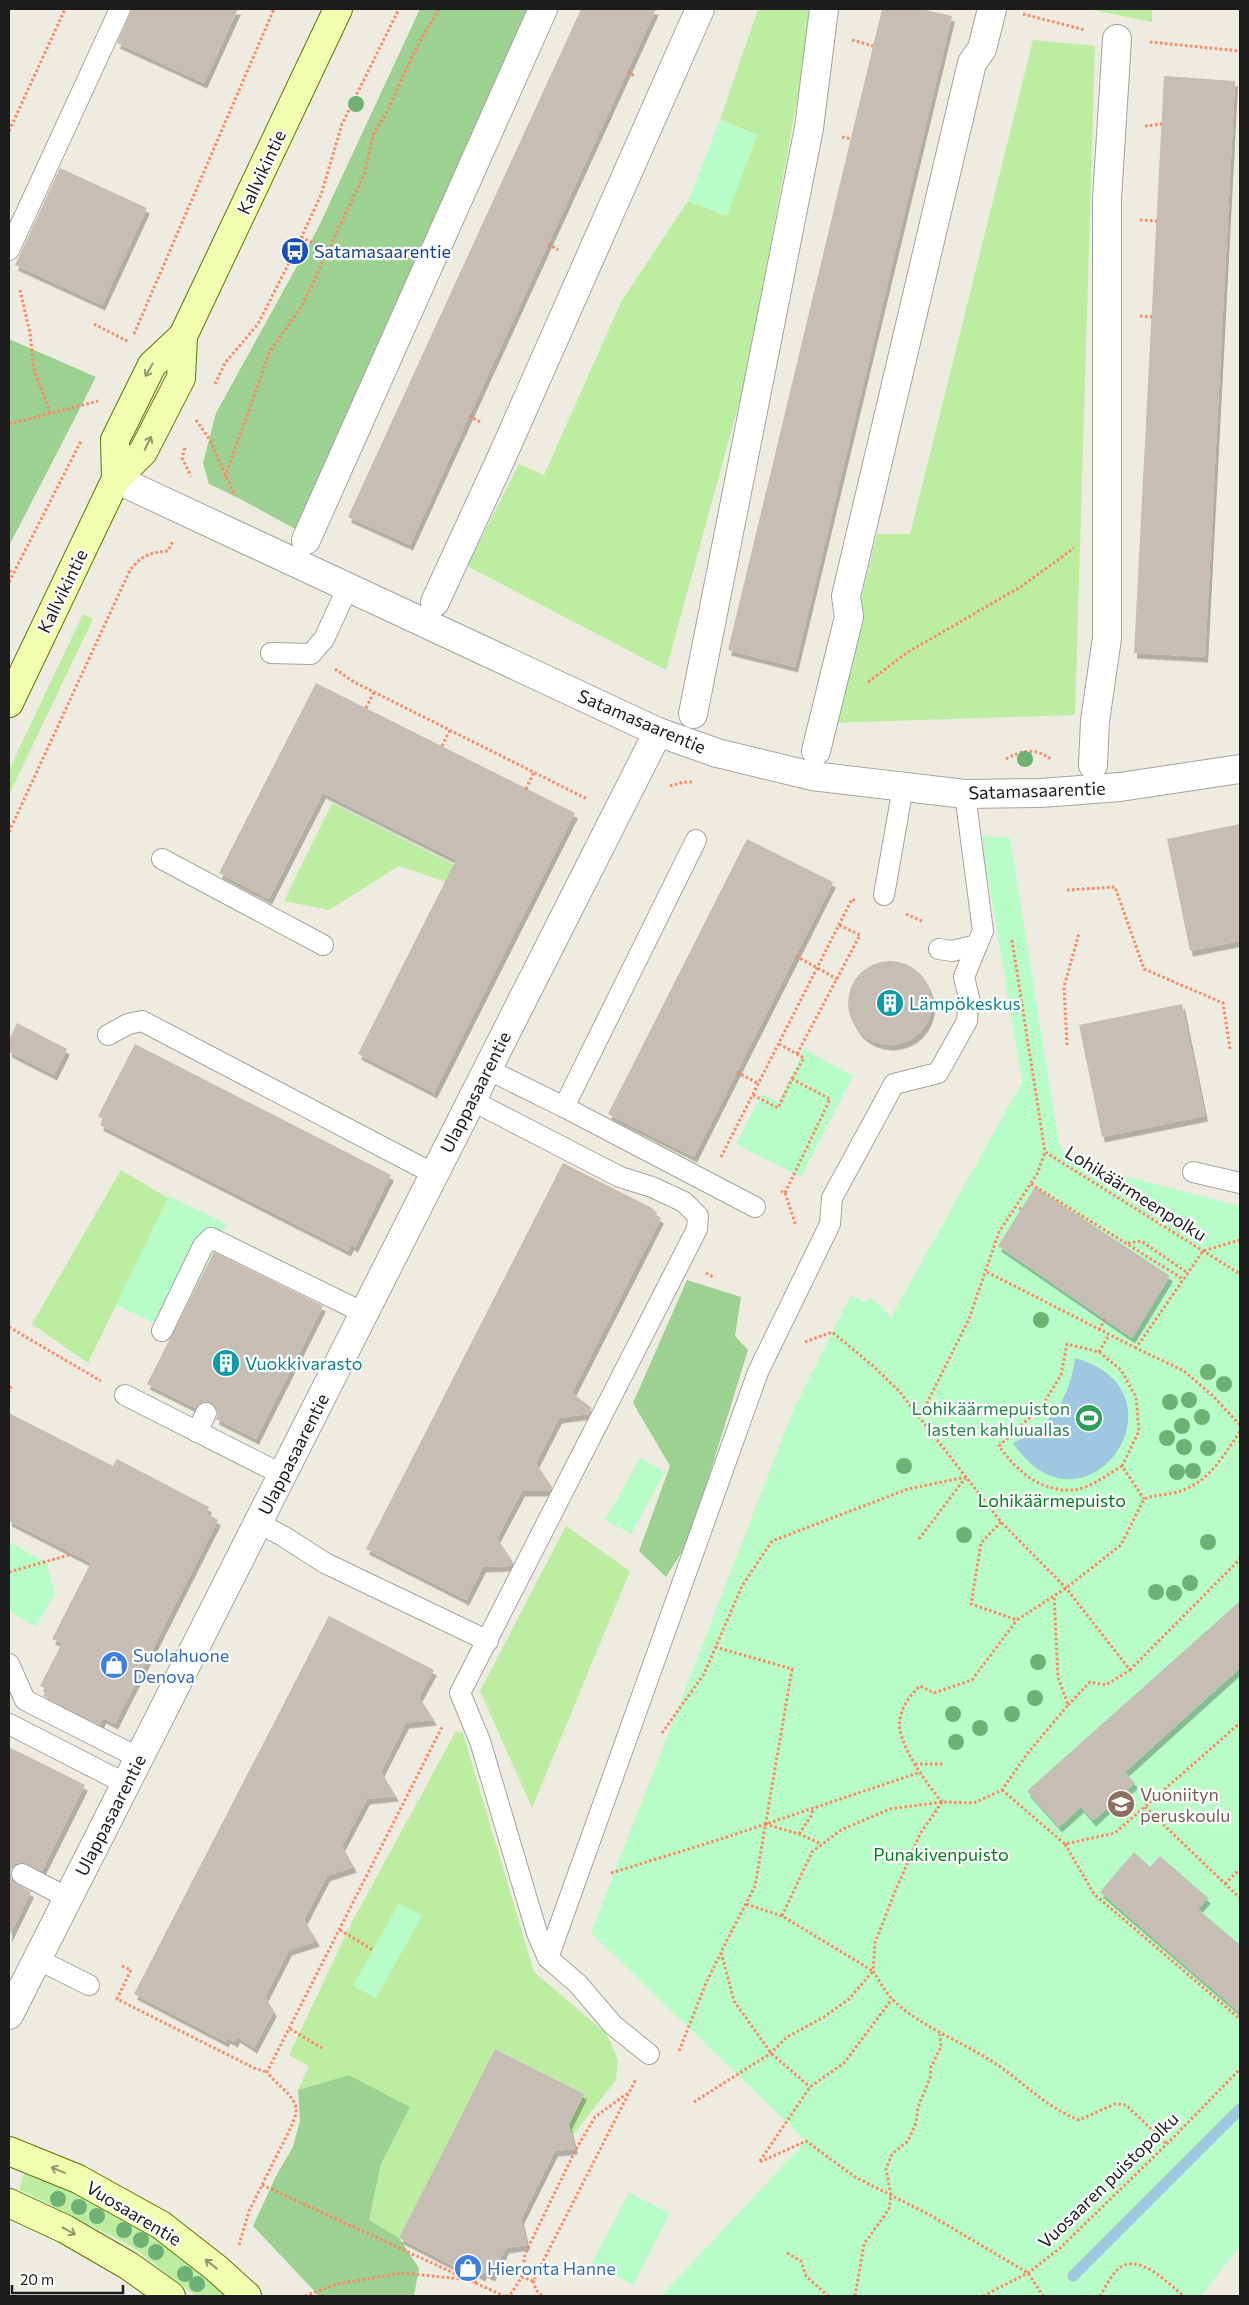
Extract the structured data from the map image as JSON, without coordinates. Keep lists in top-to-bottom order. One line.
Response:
{"streets":{"main road":["Kallvikintie","Vuosaarentie"],"street":["Satamasaarentie","Ulappasaarentie"],"path":["Lohikäärmeenpolku","Vuosaaren puistopolku"]},"crossings":[["Kallvikintie","Satamasaarentie"],["Satamasaarentie","Ulappasaarentie"]],"parks":["Lohikäärmepuisto","Punakivenpuisto"],"places":{"bus stop":["Satamasaarentie"],"building":["Lämpökeskus","Vuokkivarasto"],"sports":["Lohikäärmepuiston lasten kahluuallas"],"shop":["Suolahuone Denova","Hieronta Hanne"],"school or university":["Vuoniityn peruskoulu"]},"scale_bar":"20 m"}
